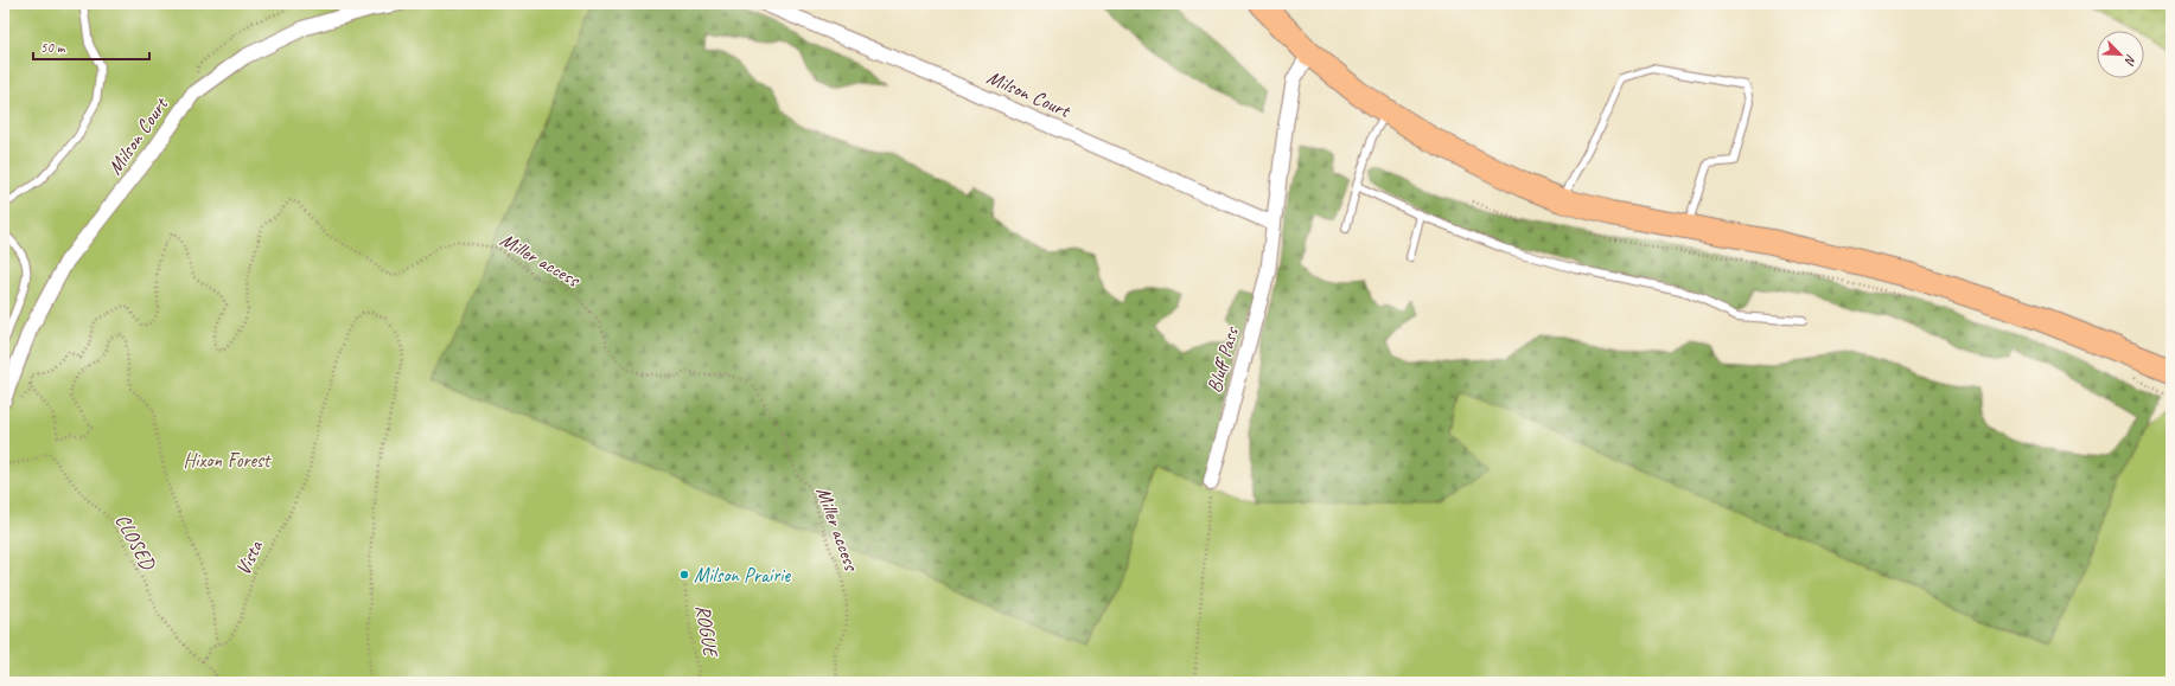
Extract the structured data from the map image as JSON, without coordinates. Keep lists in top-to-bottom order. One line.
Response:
{"streets":{"street":["Milson Court","Bluff Pass"],"path":["Miller access","CLOSED","Vista","ROGUE"]},"crossings":[["Milson Court","Bluff Pass"],["Milson Court","Vista"],["Miller access","Vista"]],"parks":["Hixon Forest"],"places":["Milson Prairie"],"scale_bar":"50 m","north":"bottom right"}
